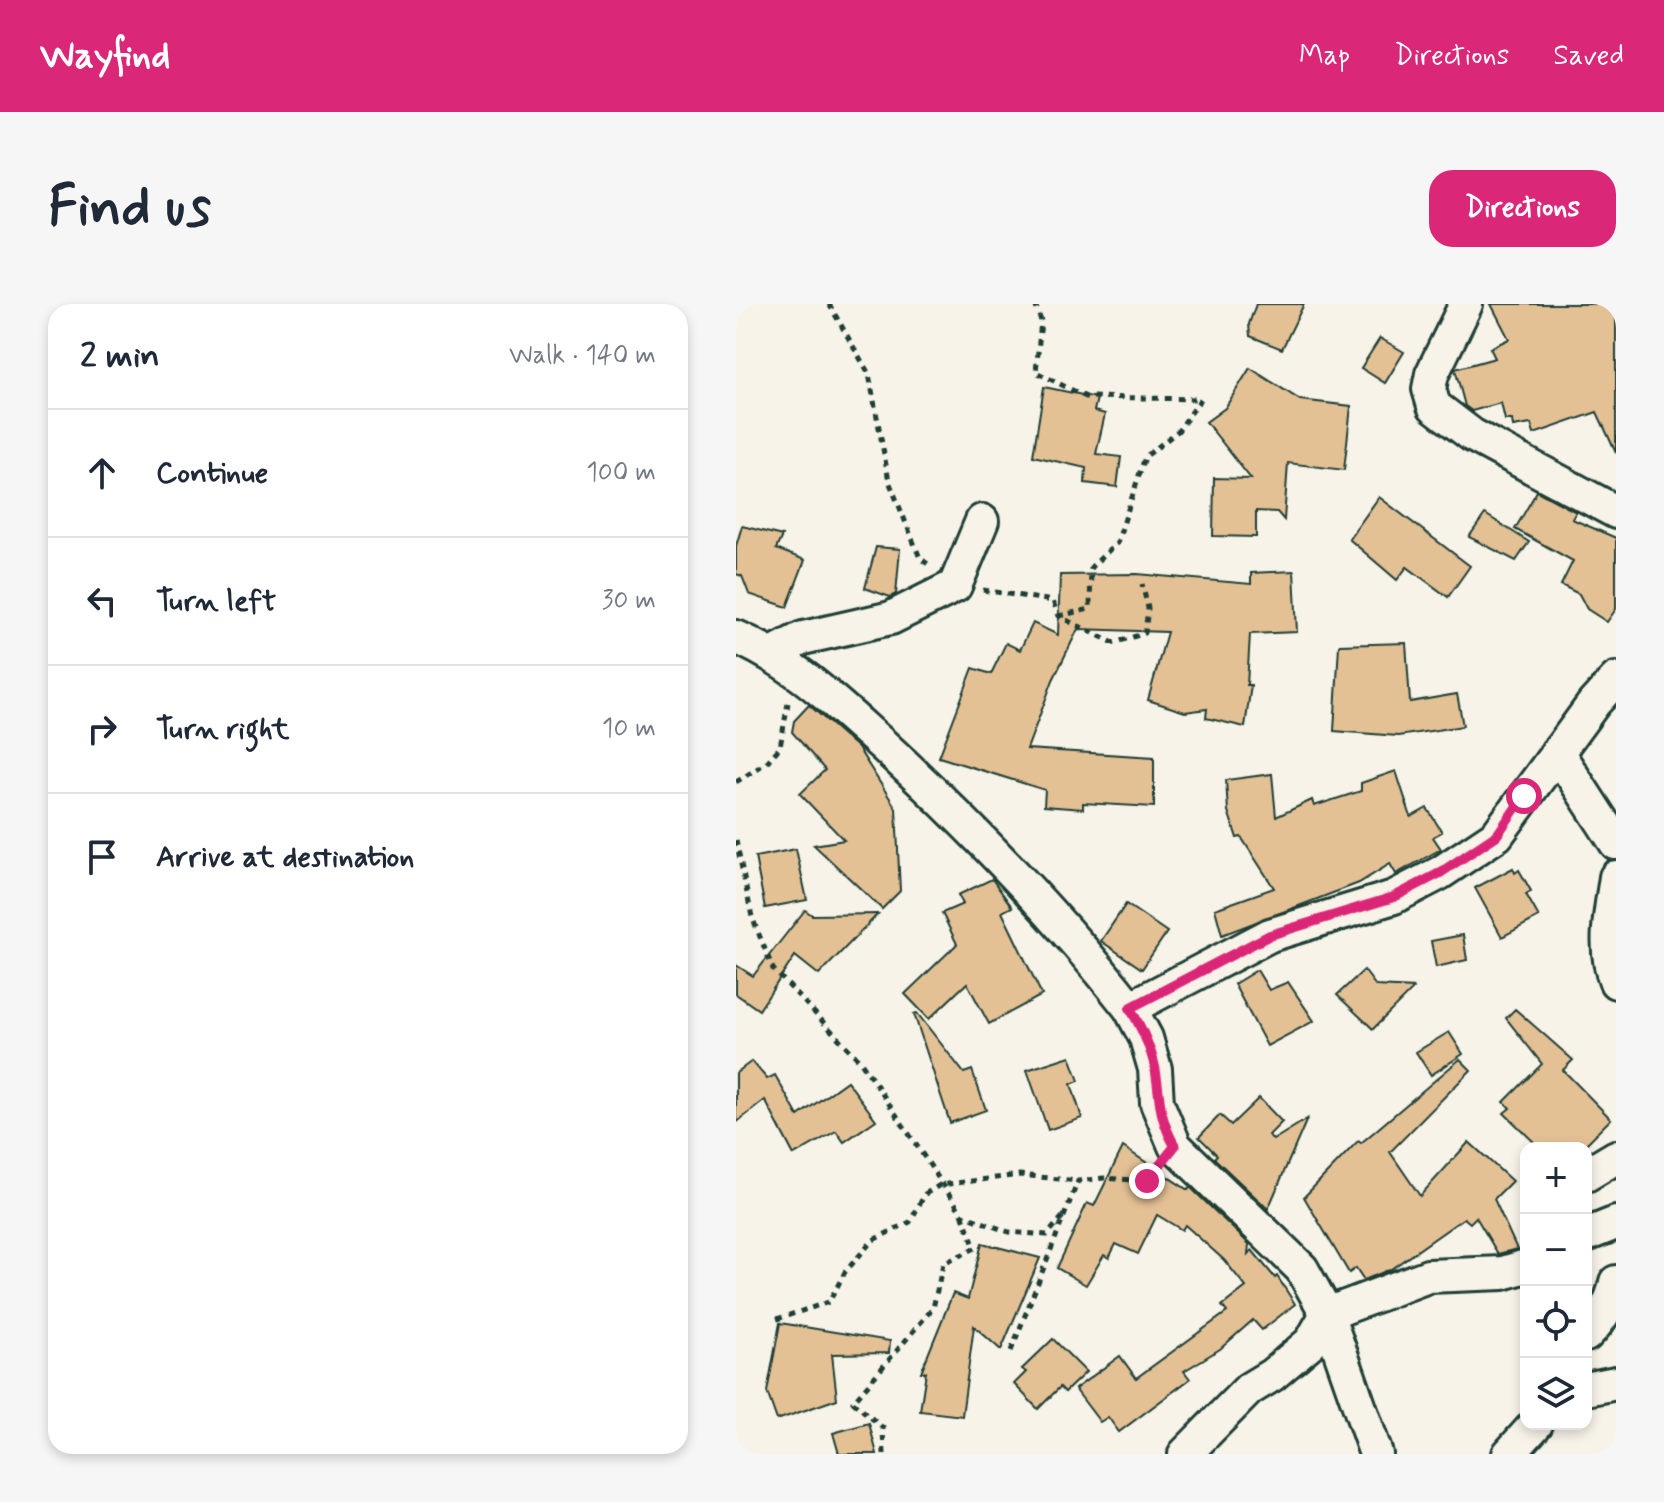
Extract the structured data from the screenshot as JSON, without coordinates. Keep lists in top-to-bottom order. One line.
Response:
{"page":{"header":"Wayfind","nav":["Map","Directions","Saved"],"buttons":"Directions","title":"Find us","heading":["2 min","Walk · 140 m"],"list":[["Continue","100 m"],["Turn left","30 m"],["Turn right","10 m"],"Arrive at destination"],"map_buttons":["+","−"]}}
